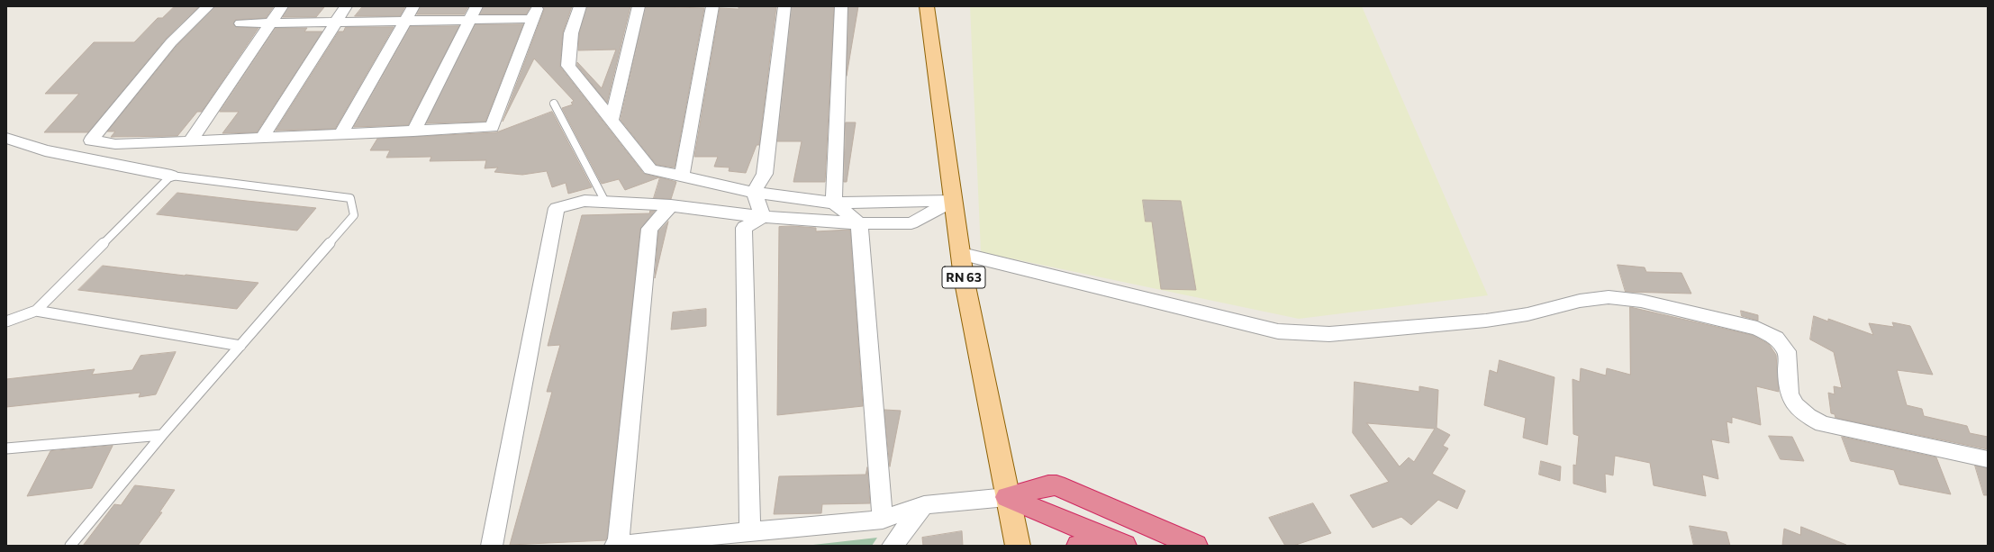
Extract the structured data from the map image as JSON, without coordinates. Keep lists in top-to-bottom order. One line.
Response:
{"streets":{"main road":["RN 63"]}}
